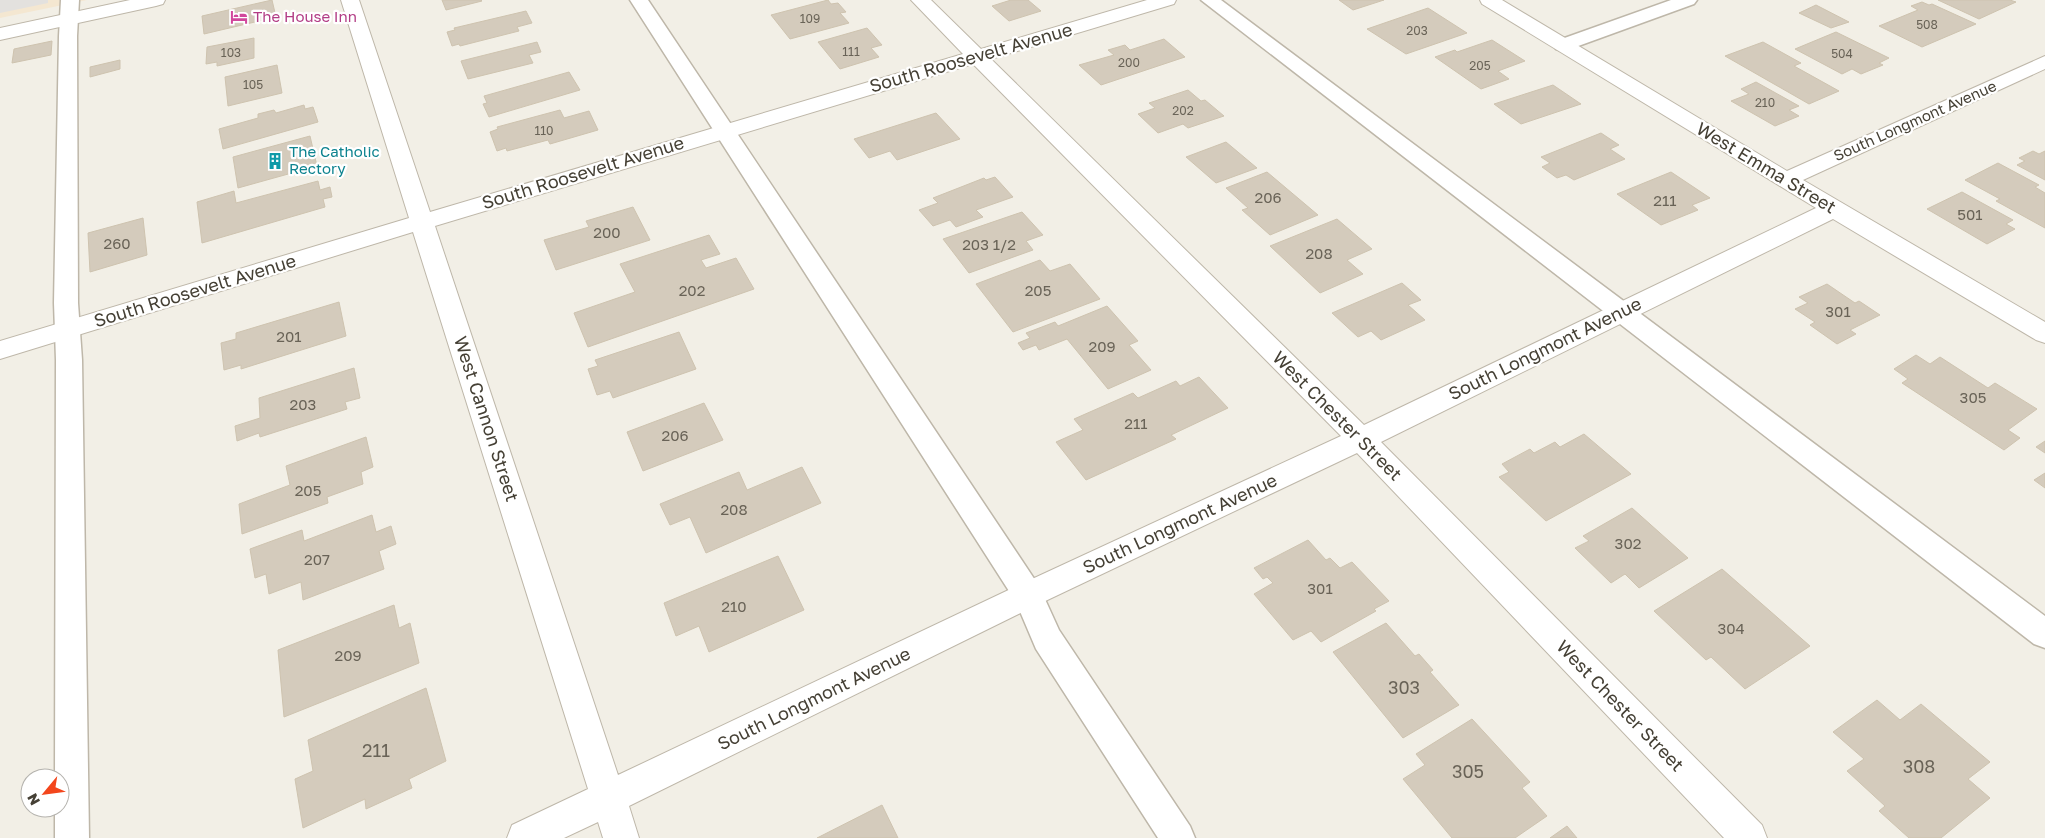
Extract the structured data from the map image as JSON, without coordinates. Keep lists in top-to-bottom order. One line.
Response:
{"streets":{"street":["South Roosevelt Avenue","South Longmont Avenue","West Emma Street","West Chester Street","West Cannon Street"]},"crossings":[["South Roosevelt Avenue","West Chester Street"],["South Roosevelt Avenue","West Cannon Street"],["South Longmont Avenue","West Emma Street"],["South Longmont Avenue","West Chester Street"],["South Longmont Avenue","West Cannon Street"]],"places":{"hotel":["The House Inn"],"building":["The Catholic Rectory"]},"house_numbers":["109","508","203","111","103","504","200","205","105","210","202","110","206","211","501","200","260","203 1/2","208","202","205","301","201","209","305","203","211","206","205","208","302","207","301","210","304","209","303","211","308","305"],"north":"bottom left"}
